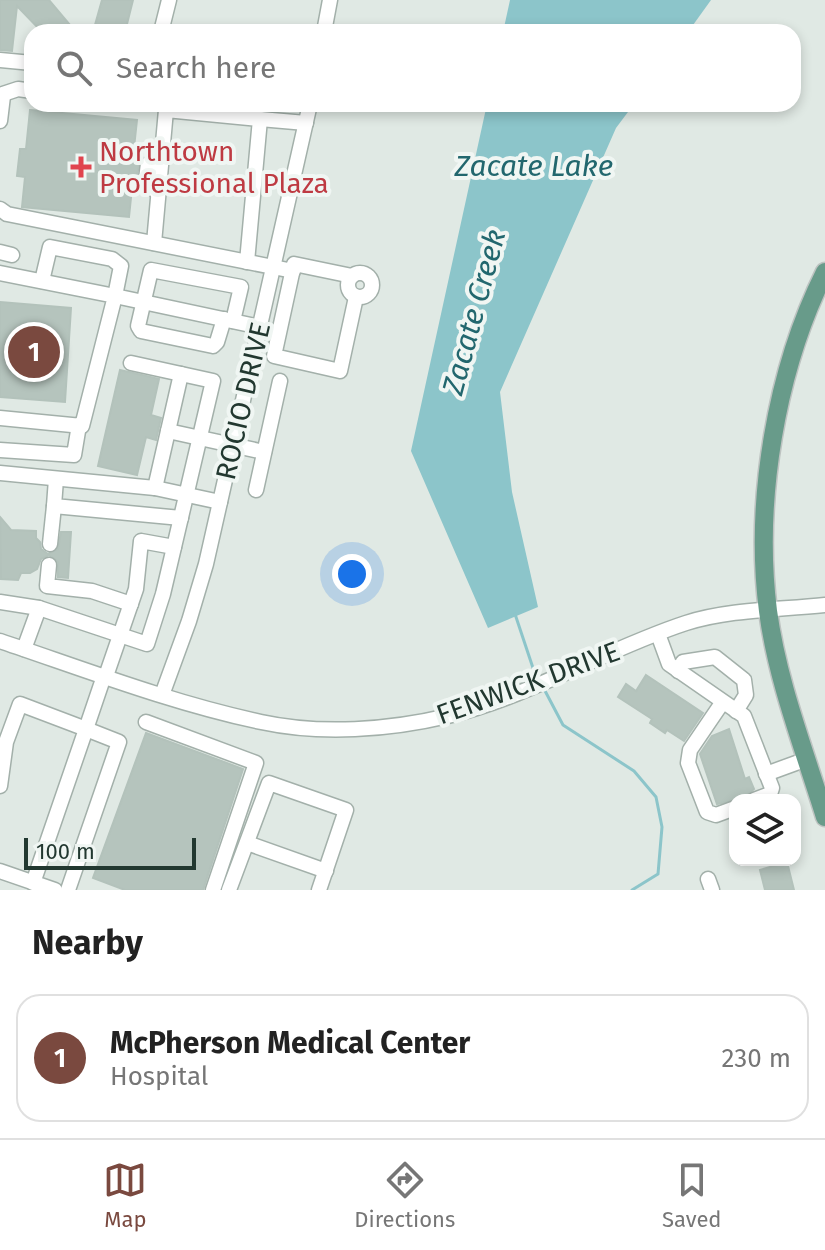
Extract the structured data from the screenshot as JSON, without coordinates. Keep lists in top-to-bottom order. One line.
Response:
{"streets":{"street":["ROCIO DRIVE","FENWICK DRIVE"]},"crossings":[["ROCIO DRIVE","FENWICK DRIVE"]],"water":["Zacate Lake","Zacate Creek"],"places":{"health":["Northtown Professional Plaza"]},"scale_bar":"100 m","page":{"search":"Search here","pins":"1","scale":"100 m","heading":"Nearby","list":[{"mark":"1","name":"McPherson Medical Center","note":"Hospital","value":"230 m"}],"nav":["Map","Directions","Saved"]}}
